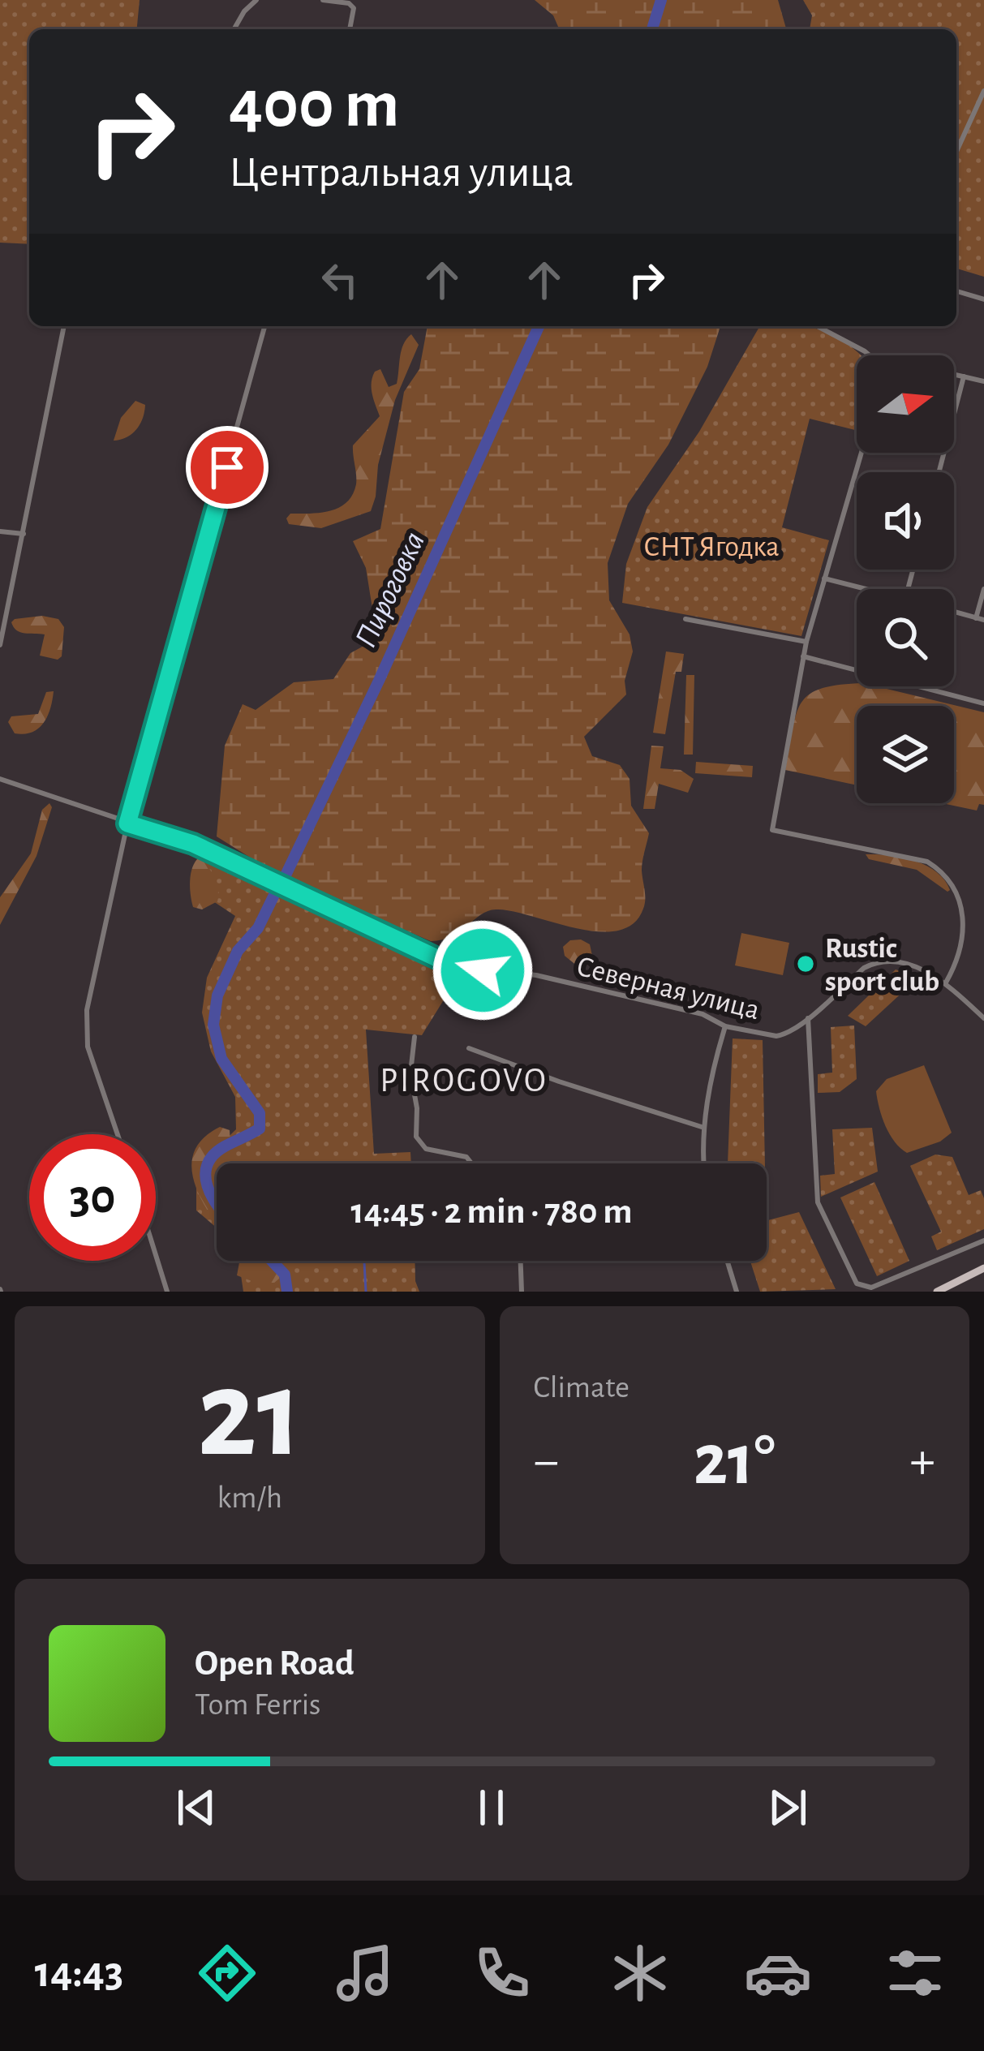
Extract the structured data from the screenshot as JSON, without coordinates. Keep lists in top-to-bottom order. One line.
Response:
{"streets":{"street":["Северная улица"]},"districts":["PIROGOVO"],"water":["Пироговка"],"parks":["СНТ Ягодка"],"places":["Rustic sport club"],"north":"right","page":{"turn":["400 m","Центральная улица"],"limit":"30","trip":"14:45 · 2 min · 780 m","tile":[["21","km/h"],"Climate"],"heat":["−","21°","+"],"song":["Open Road","Tom Ferris"],"tabs":"14:43"}}
